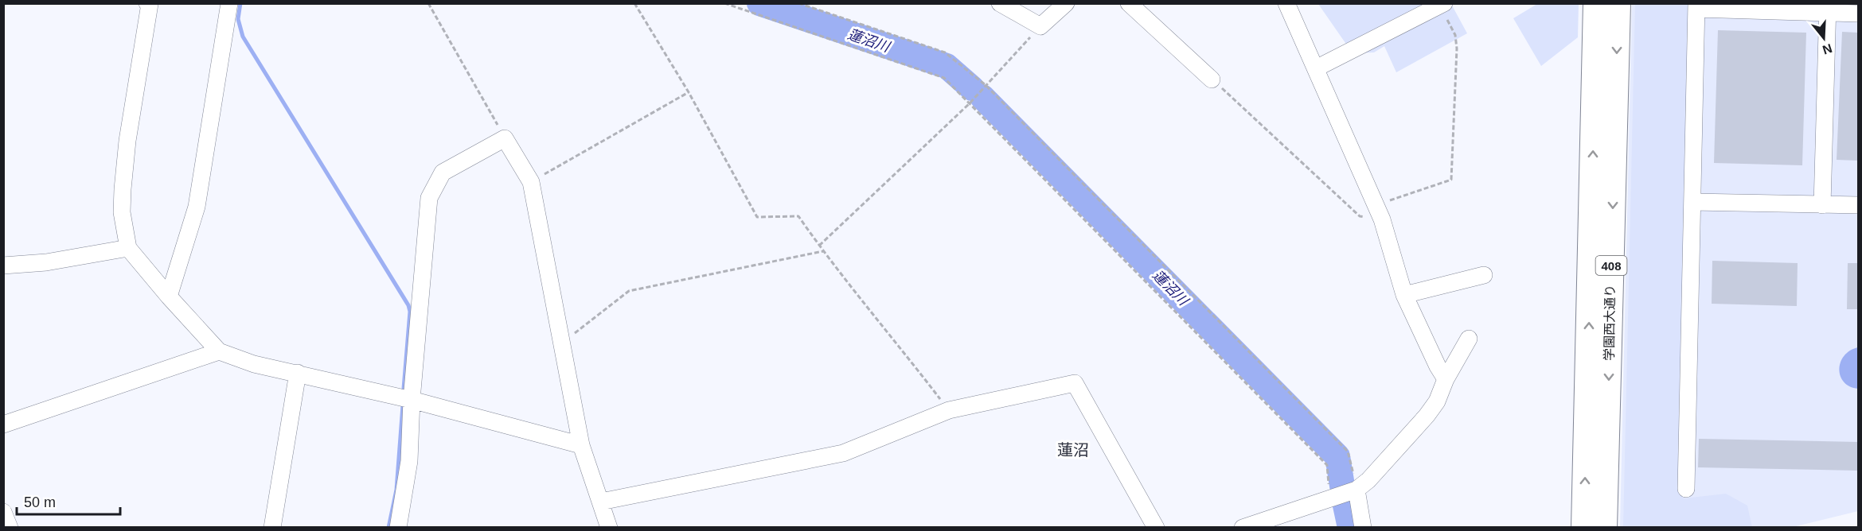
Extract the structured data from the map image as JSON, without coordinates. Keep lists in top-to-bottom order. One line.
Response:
{"streets":{"highway":["408","学園西大通り"]},"districts":["蓮沼"],"water":["蓮沼川"],"scale_bar":"50 m","north":"bottom"}
